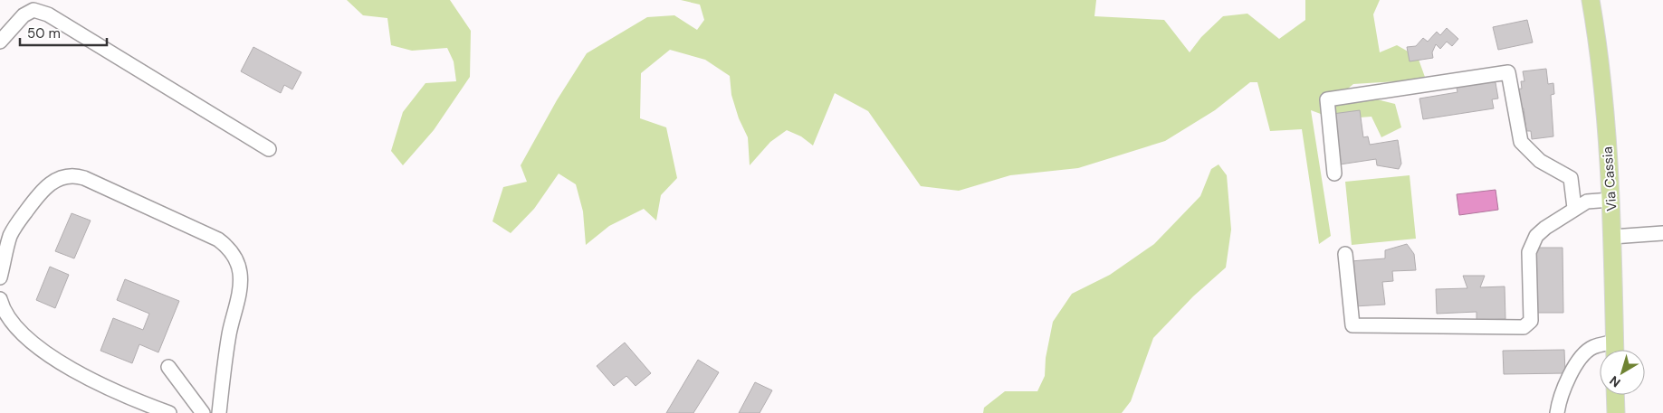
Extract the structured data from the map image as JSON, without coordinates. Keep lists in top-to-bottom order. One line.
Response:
{"streets":{"main road":["Via Cassia"]},"scale_bar":"50 m","north":"bottom left"}
